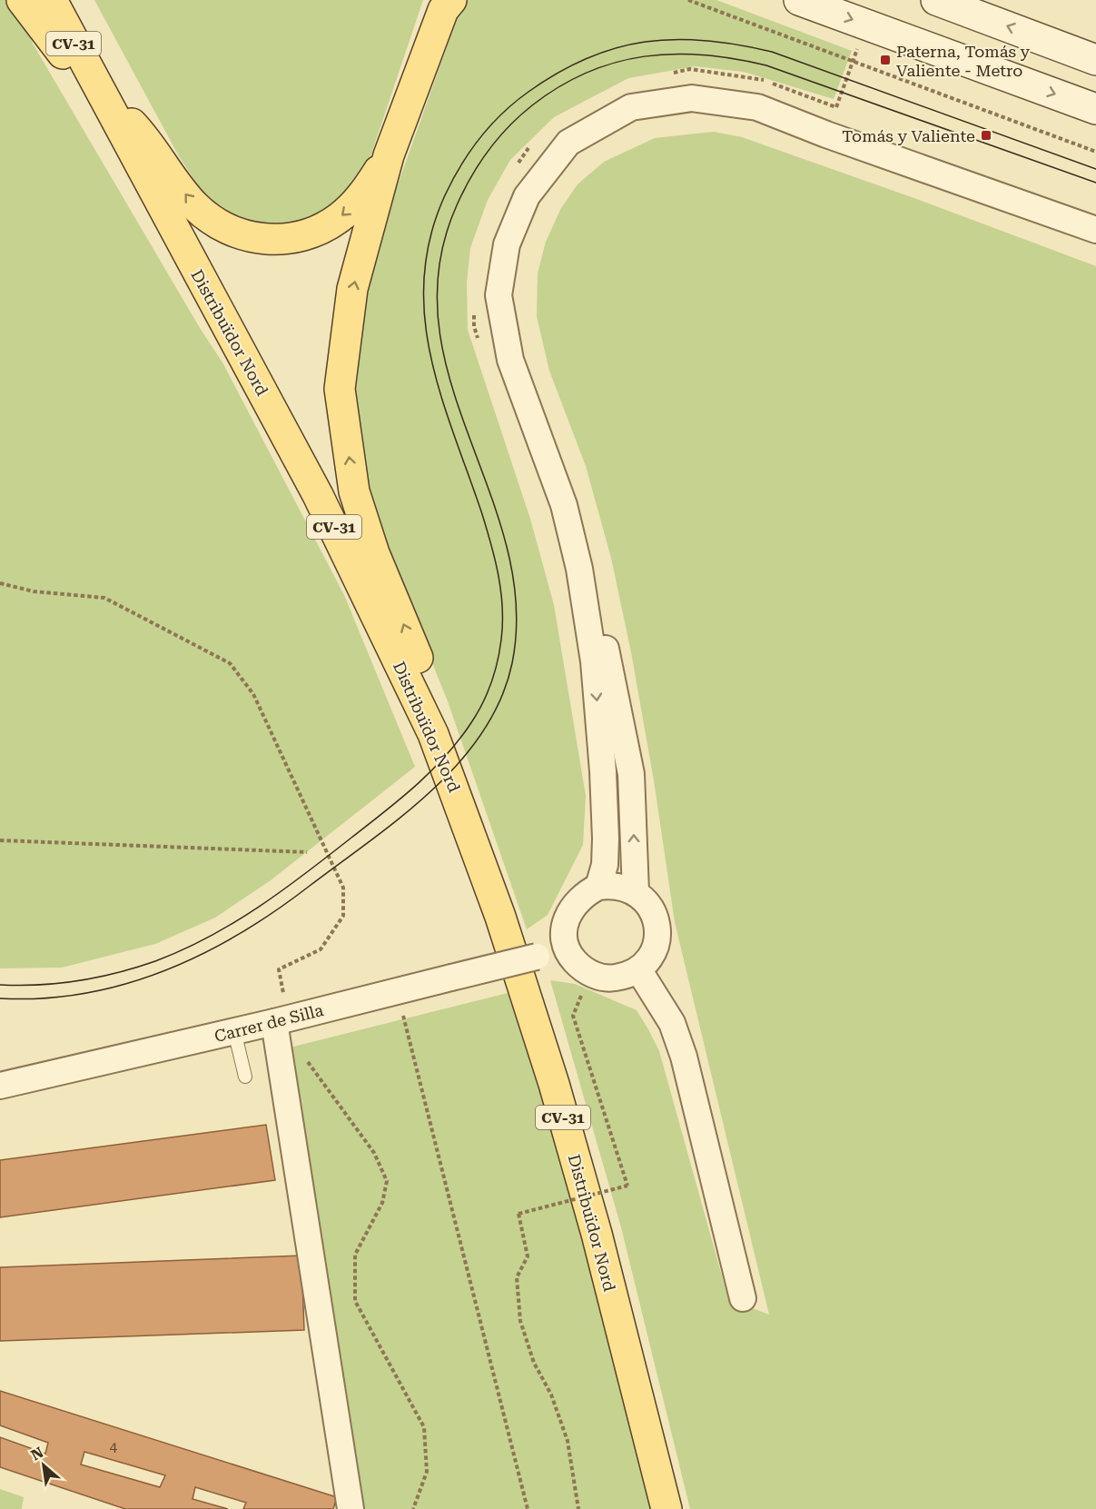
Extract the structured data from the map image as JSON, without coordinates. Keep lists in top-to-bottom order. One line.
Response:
{"streets":{"main road":["CV-31","Distribuïdor Nord"],"street":["Carrer de Silla"]},"places":{"transit":["Paterna, Tomás y Valiente - Metro","Tomás y Valiente"]},"house_numbers":["4"],"north":"top left"}
